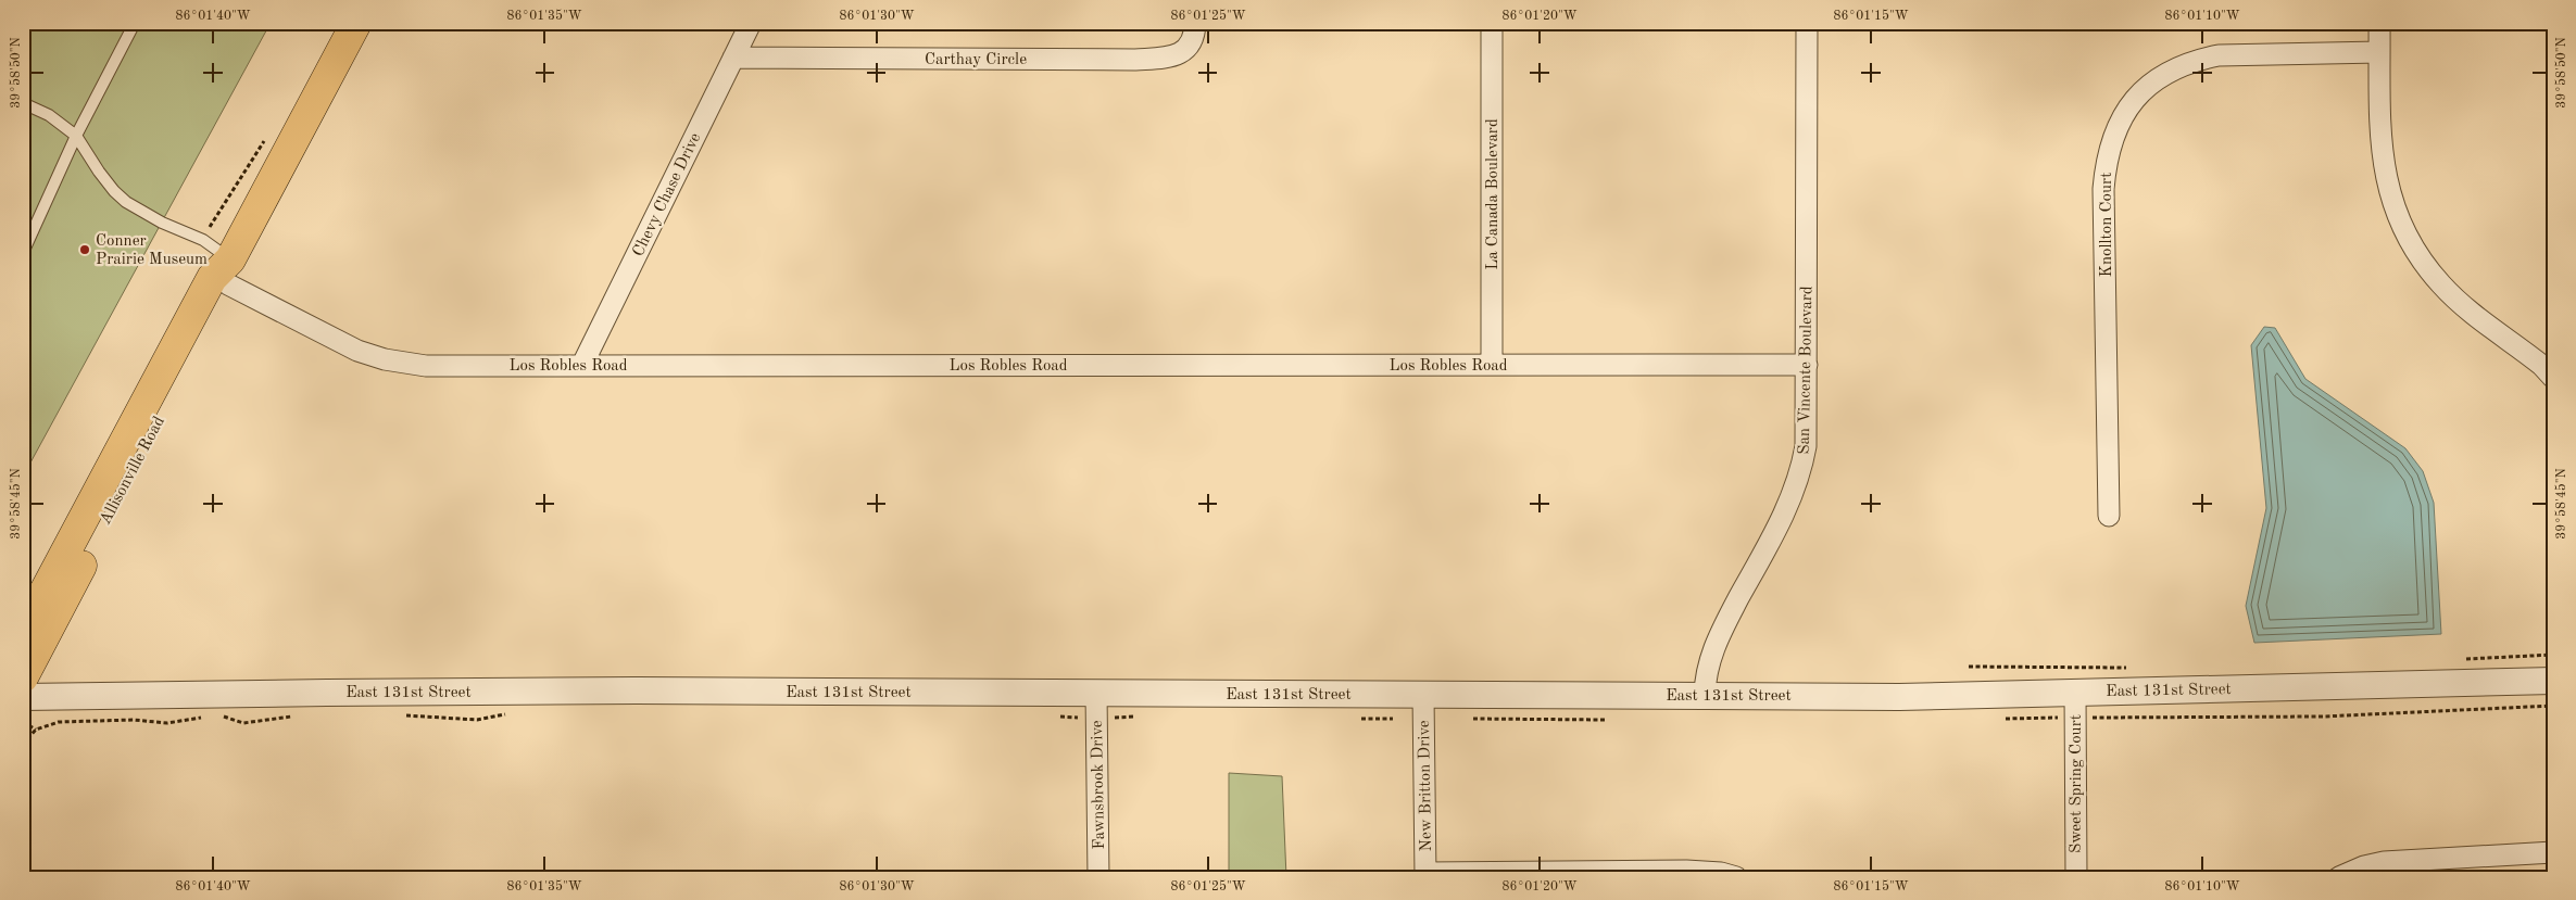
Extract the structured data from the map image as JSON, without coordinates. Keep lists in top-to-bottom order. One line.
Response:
{"streets":{"main road":["Allisonville Road"],"street":["Carthay Circle","Chevy Chase Drive","La Canada Boulevard","Knollton Court","Los Robles Road","San Vincente Boulevard","East 131st Street","Sweet Spring Court","Fawnsbrook Drive","New Britton Drive"]},"crossings":[["Carthay Circle","Chevy Chase Drive"],["Chevy Chase Drive","Los Robles Road"],["La Canada Boulevard","Los Robles Road"],["Los Robles Road","San Vincente Boulevard"],["Los Robles Road","Allisonville Road"],["San Vincente Boulevard","East 131st Street"],["East 131st Street","Sweet Spring Court"],["East 131st Street","Fawnsbrook Drive"],["East 131st Street","New Britton Drive"]],"places":["Conner Prairie Museum"],"coordinates":["86°01'40\"W","86°01'35\"W","86°01'30\"W","86°01'25\"W","86°01'20\"W","86°01'15\"W","86°01'10\"W","39°58'50\"N","39°58'45\"N"]}
